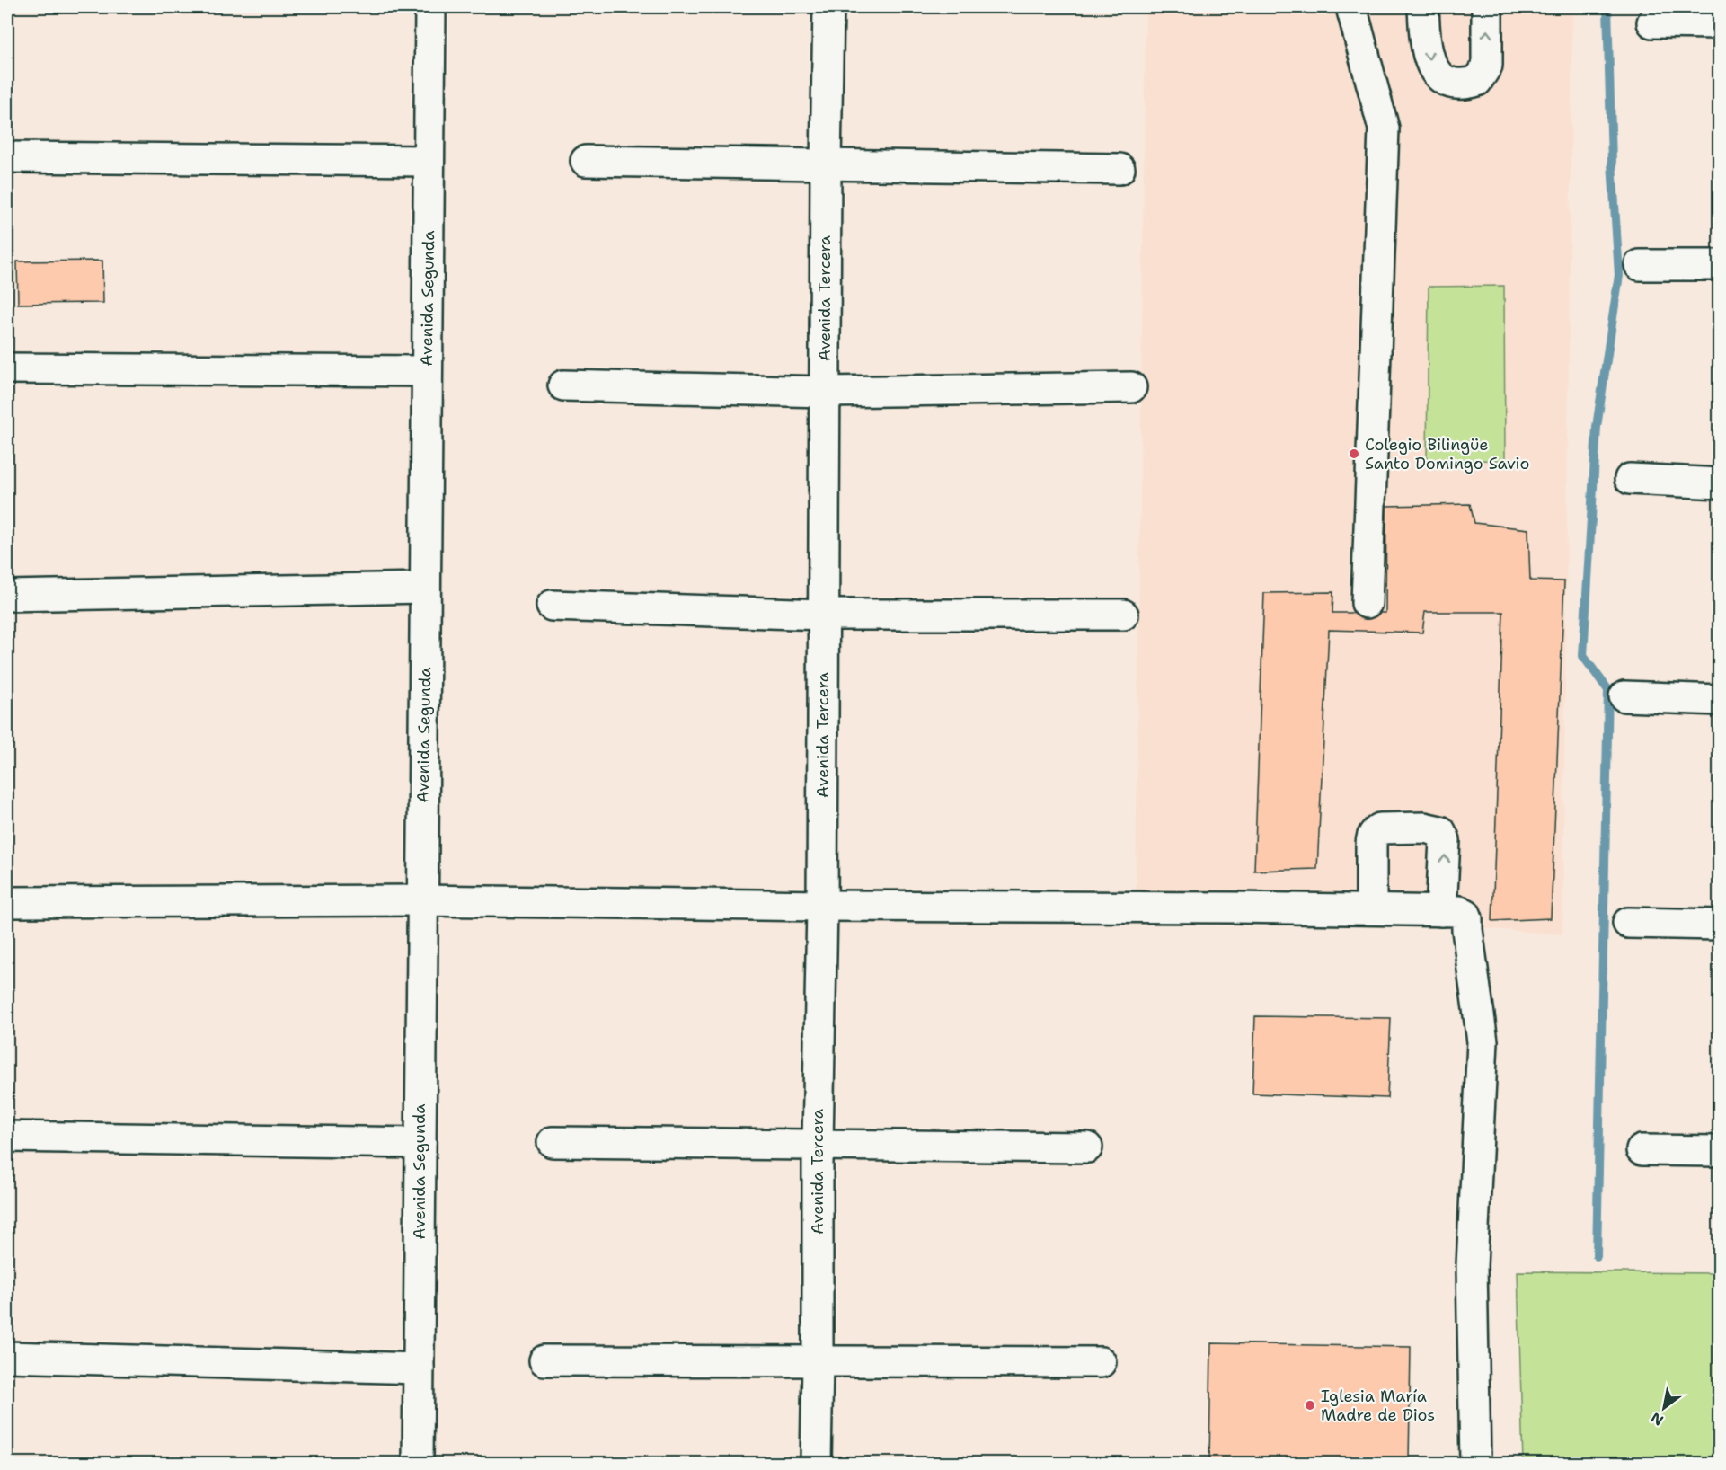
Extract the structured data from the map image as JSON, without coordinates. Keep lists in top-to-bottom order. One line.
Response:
{"streets":{"street":["Avenida Segunda","Avenida Tercera"]},"places":["Colegio Bilingüe Santo Domingo Savio","Iglesia María Madre de Dios"],"north":"bottom left"}
